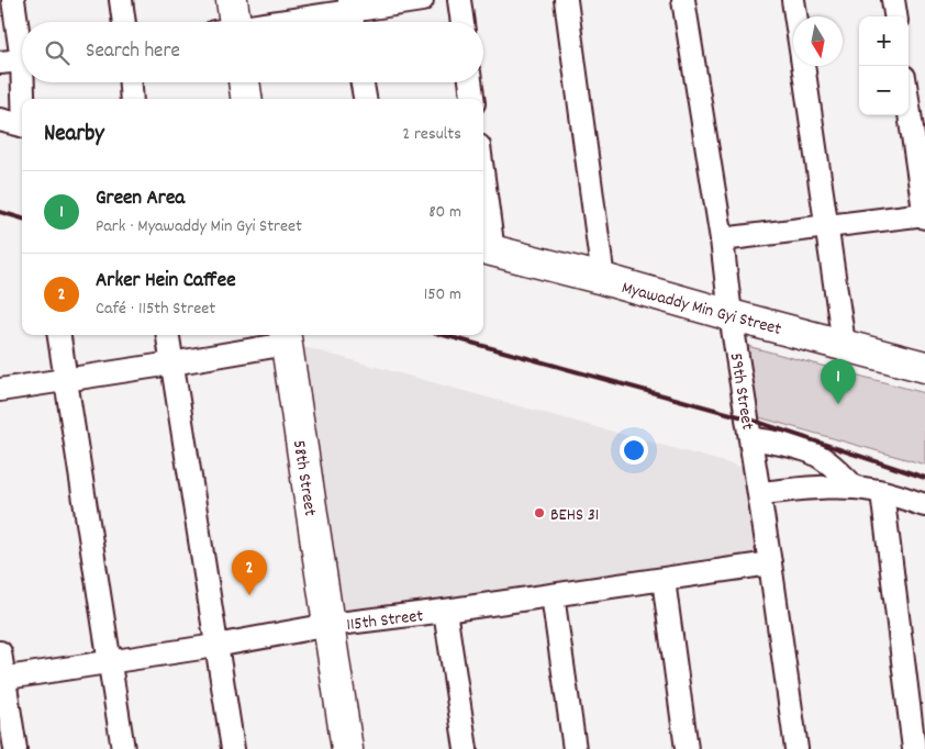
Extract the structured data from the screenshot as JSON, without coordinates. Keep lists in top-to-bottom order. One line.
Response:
{"streets":{"main road":["Myawaddy Min Gyi Street","58th Street"],"street":["59th Street","115th Street"]},"crossings":[["Myawaddy Min Gyi Street","59th Street"],["59th Street","115th Street"],["58th Street","115th Street"]],"places":["BEHS 31"],"north":"bottom","page":{"map_buttons":["+","−"],"search":"Search here","heading":["Nearby","2 results"],"list":[{"mark":"1","name":"Green Area","note":"Park · Myawaddy Min Gyi Street","value":"80 m"},{"mark":"2","name":"Arker Hein Caffee","note":"Café · 115th Street","value":"150 m"}],"pins":["1","2"]}}
